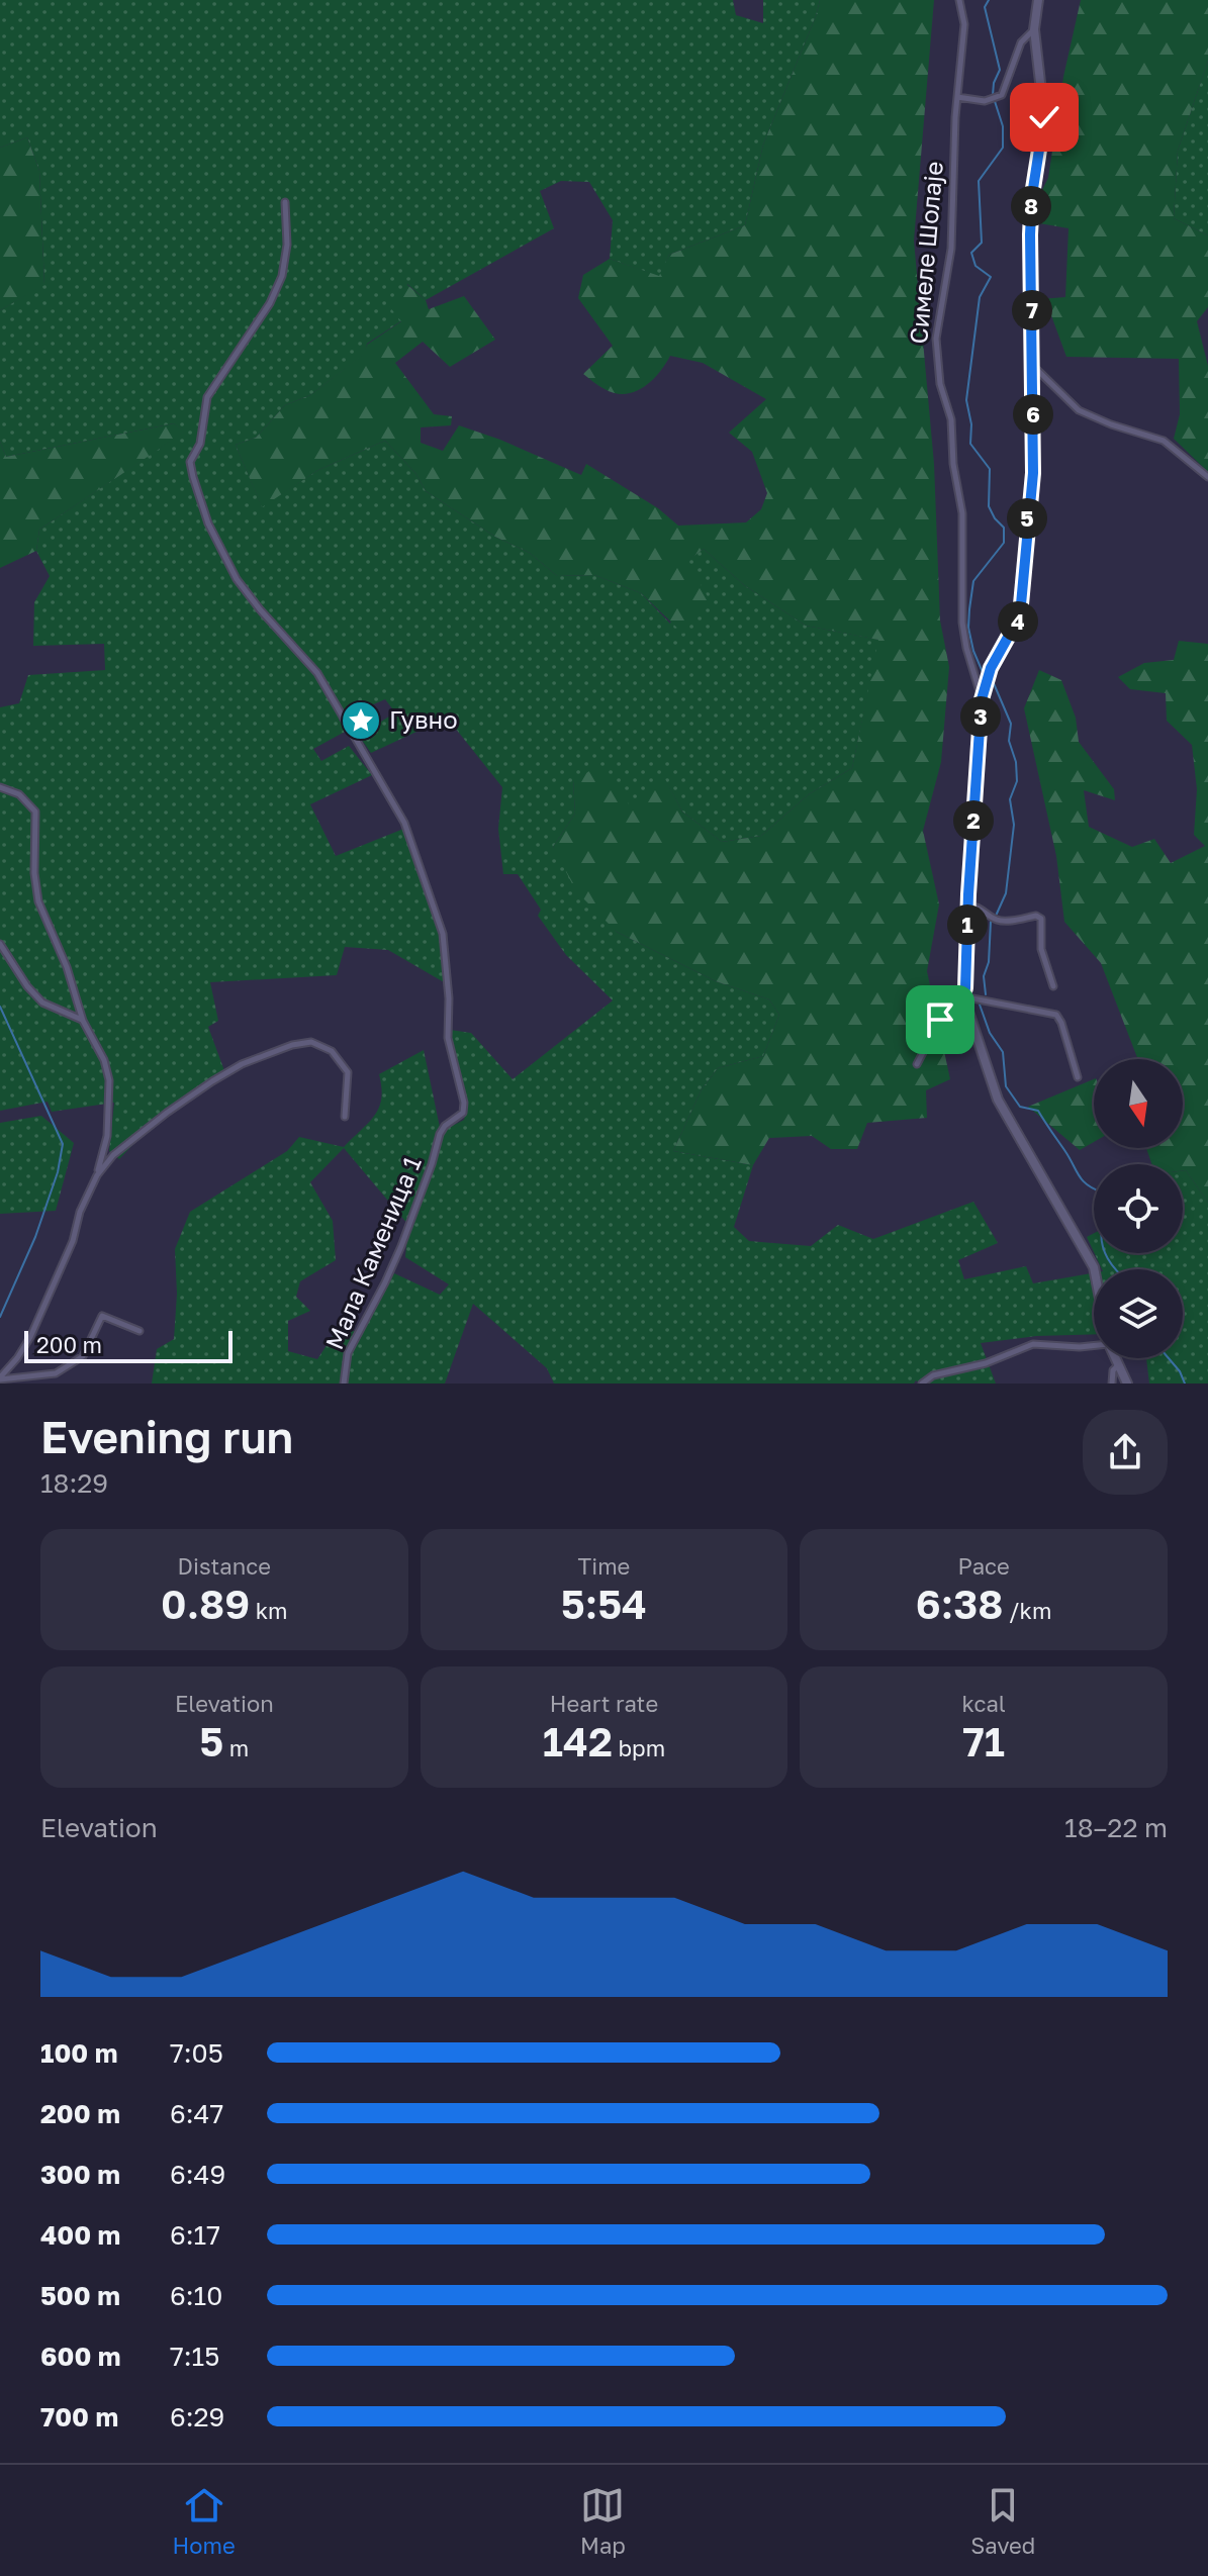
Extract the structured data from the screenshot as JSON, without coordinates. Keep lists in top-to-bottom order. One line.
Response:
{"streets":{"street":["Симеле Шолаје","Мала Каменица 1"]},"places":{"place":["Гувно"]},"scale_bar":"200 m","north":"bottom","page":{"pins":["8","7","6","5","4","3","2","1"],"scale":"200 m","heading":["Evening run","18:29"],"stats":[["Distance","0.89 km"],["Time","5:54"],["Pace","6:38 /km"],["Elevation","5 m"],["Heart rate","142 bpm"],["kcal","71"]],"chart":["Elevation","18–22 m"],"list":[{"name":"100 m","note":"7:05"},{"name":"200 m","note":"6:47"},{"name":"300 m","note":"6:49"},{"name":"400 m","note":"6:17"},{"name":"500 m","note":"6:10"},{"name":"600 m","note":"7:15"},{"name":"700 m","note":"6:29"}],"tabs":["Home","Map","Saved"]}}
